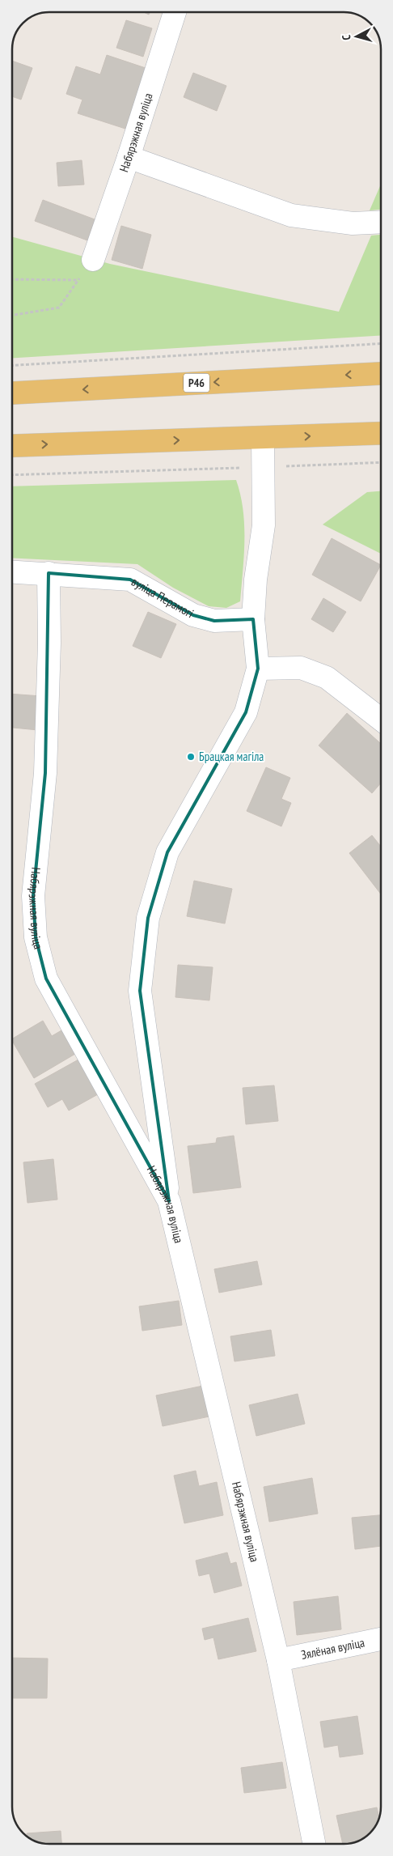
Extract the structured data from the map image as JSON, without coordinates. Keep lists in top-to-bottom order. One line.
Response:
{"streets":{"main road":["Р46"],"street":["Набярэжная вуліца","вуліца Перамогі","Зялёная вуліца"]},"crossings":[["Набярэжная вуліца","вуліца Перамогі"],["Набярэжная вуліца","Зялёная вуліца"]],"places":["Брацкая магіла"],"north":"left"}
